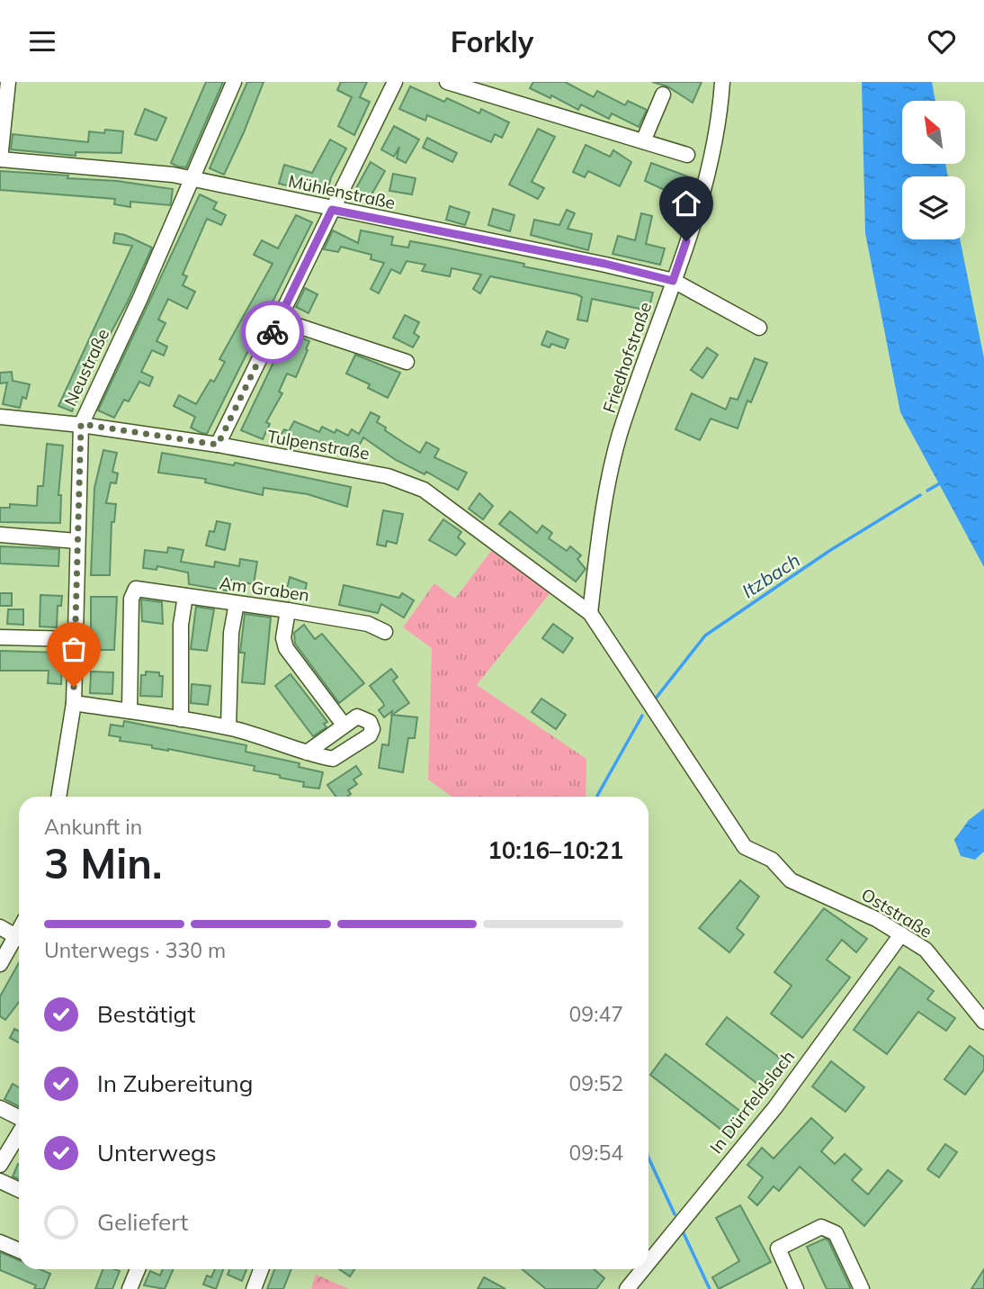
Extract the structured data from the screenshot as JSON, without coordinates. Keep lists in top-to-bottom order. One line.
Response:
{"streets":{"street":["Mühlenstraße","Friedhofstraße","Neustraße","Tulpenstraße","Am Graben","Oststraße","In Dürrfeldslach"]},"crossings":[["Mühlenstraße","Friedhofstraße"],["Mühlenstraße","Neustraße"],["Friedhofstraße","Tulpenstraße"],["Friedhofstraße","Oststraße"],["Neustraße","Tulpenstraße"],["Tulpenstraße","Oststraße"],["Oststraße","In Dürrfeldslach"]],"water":["Itzbach"],"north":"top left","page":{"header":"Forkly","heading":["3 Min.","Ankunft in","10:16–10:21"],"bar":"Unterwegs · 330 m","list":[["Bestätigt","09:47"],["In Zubereitung","09:52"],["Unterwegs","09:54"],"Geliefert"]}}
